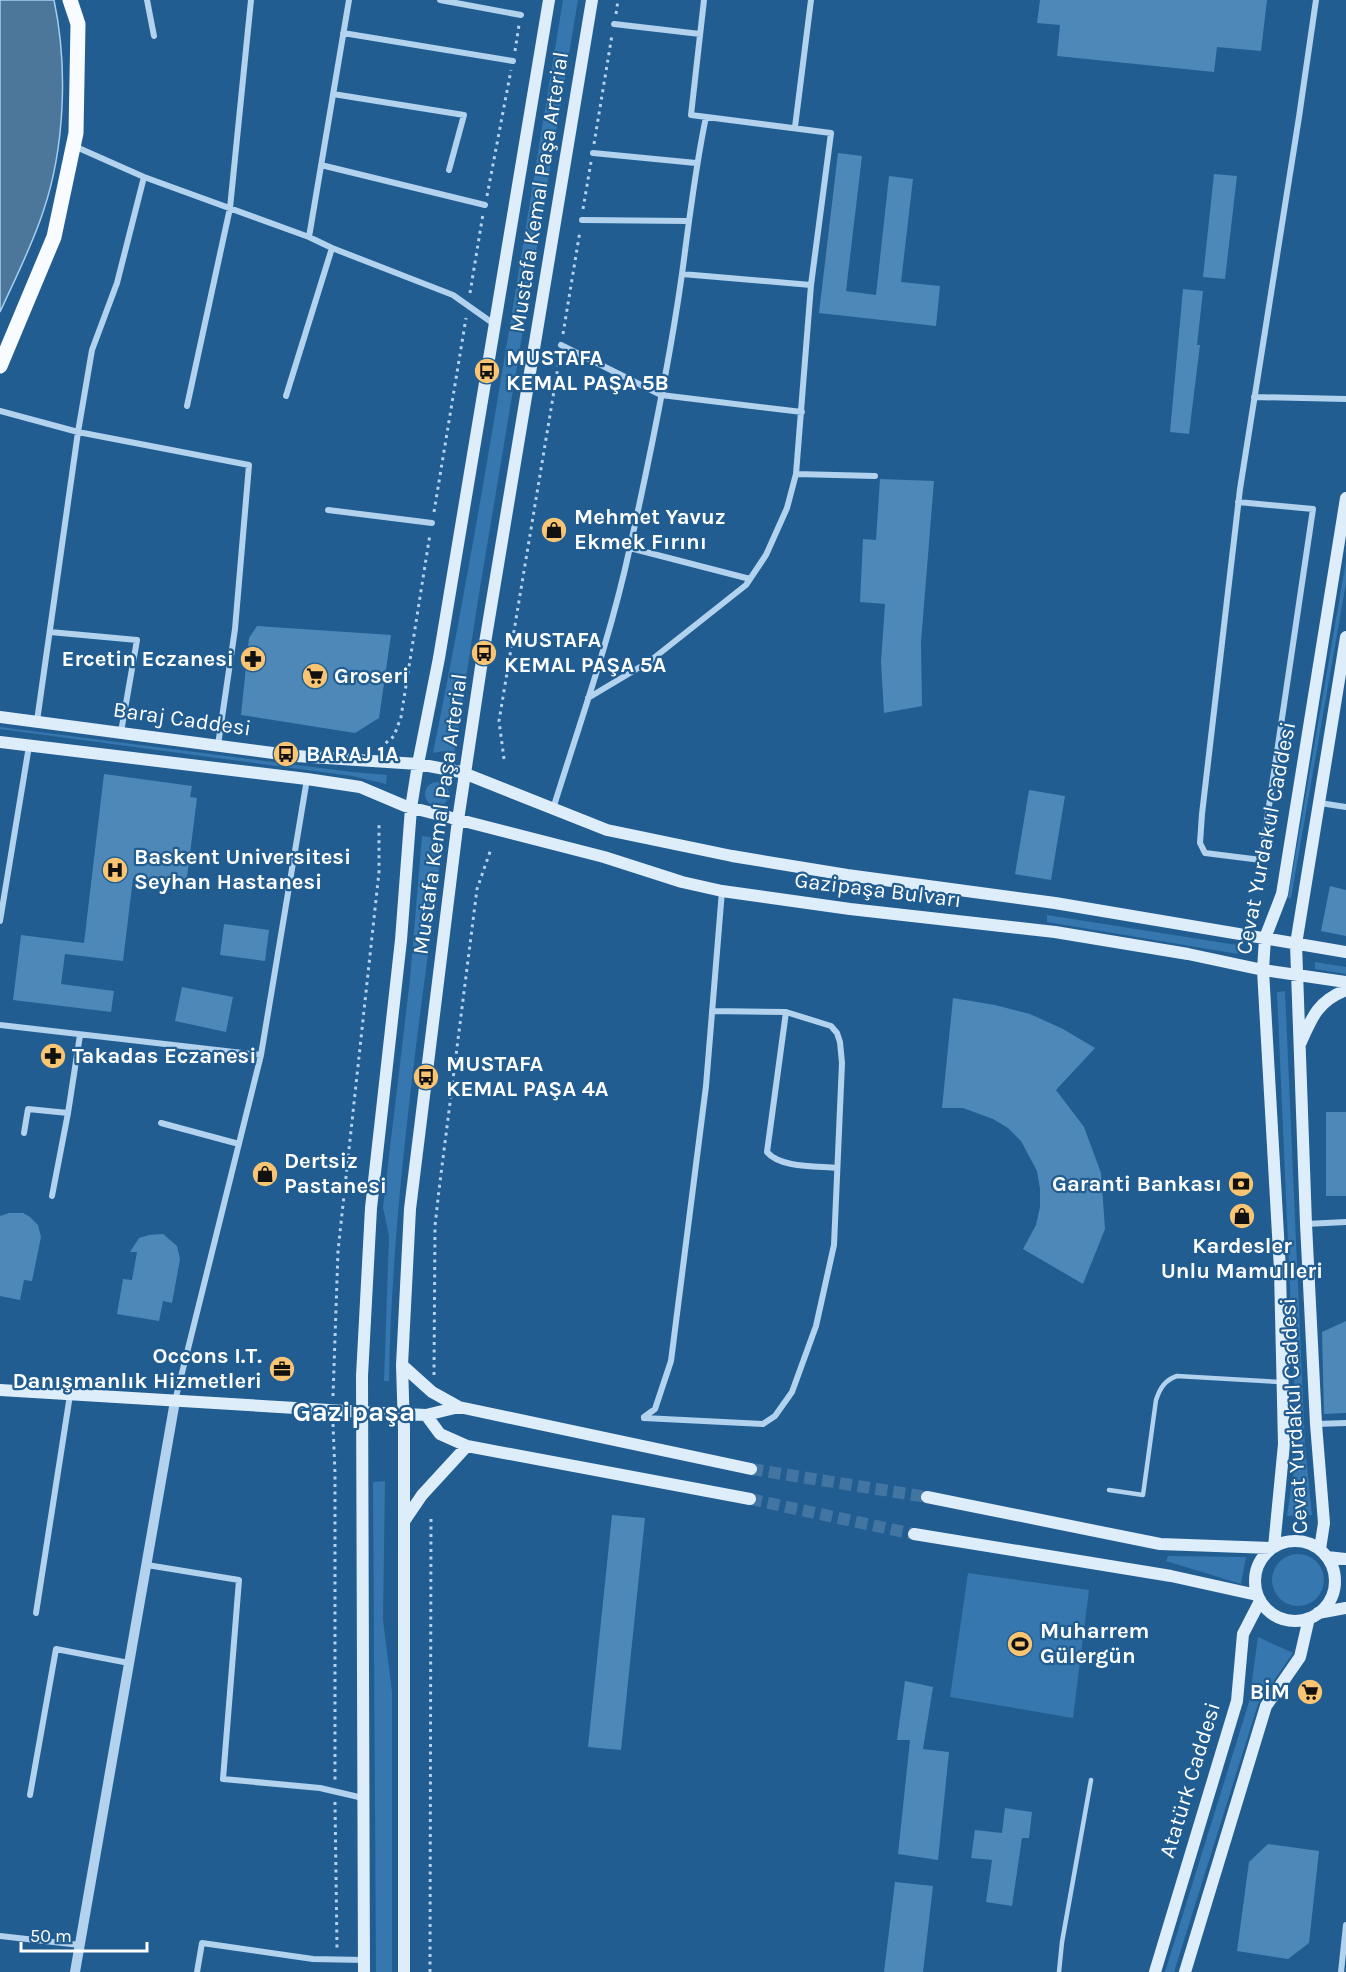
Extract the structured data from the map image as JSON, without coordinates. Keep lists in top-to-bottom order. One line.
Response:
{"streets":{"main road":["Mustafa Kemal Paşa Arterial","Baraj Caddesi","Cevat Yurdakul Caddesi","Gazipaşa Bulvarı","Atatürk Caddesi"]},"crossings":[["Mustafa Kemal Paşa Arterial","Baraj Caddesi"],["Mustafa Kemal Paşa Arterial","Gazipaşa Bulvarı"],["Baraj Caddesi","Gazipaşa Bulvarı"],["Cevat Yurdakul Caddesi","Gazipaşa Bulvarı"],["Cevat Yurdakul Caddesi","Atatürk Caddesi"]],"districts":["Gazipaşa"],"places":{"bus stop":["MUSTAFA KEMAL PAŞA 5B","MUSTAFA KEMAL PAŞA 5A","BARAJ 1A","MUSTAFA KEMAL PAŞA 4A"],"shop":["Mehmet Yavuz Ekmek Fırını","Dertsiz Pastanesi","Kardesler Unlu Mamulleri"],"pharmacy":["Ercetin Eczanesi","Takadas Eczanesi"],"supermarket":["Groseri","BİM"],"hospital":["Baskent Universitesi Seyhan Hastanesi"],"bank":["Garanti Bankası"],"office":["Occons I.T. Danışmanlık Hizmetleri"],"sports":["Muharrem Gülergün"]},"scale_bar":"50 m"}
